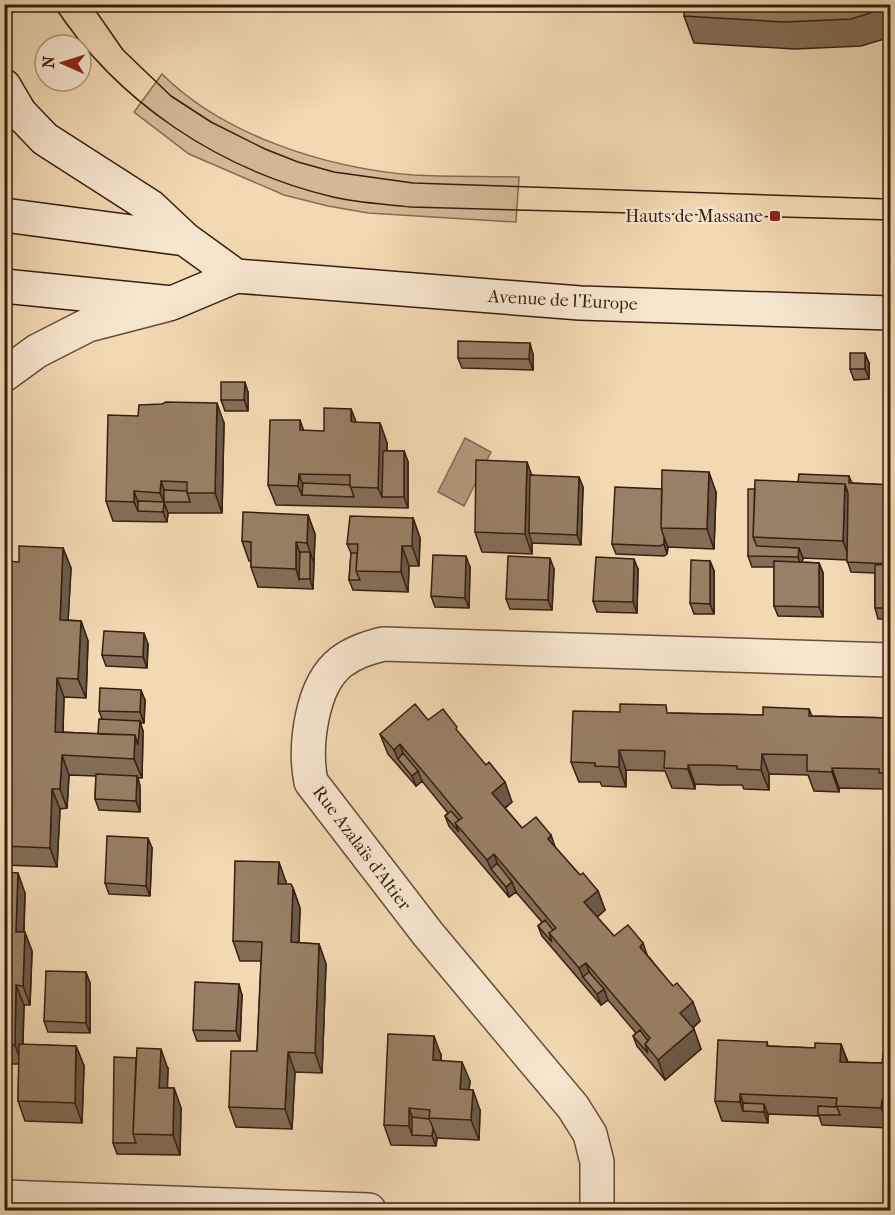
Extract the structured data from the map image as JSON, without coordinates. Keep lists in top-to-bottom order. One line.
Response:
{"streets":{"street":["Avenue de l'Europe","Rue Azalaïs d'Altier"]},"places":{"transit":["Hauts de Massane"]},"north":"left"}
